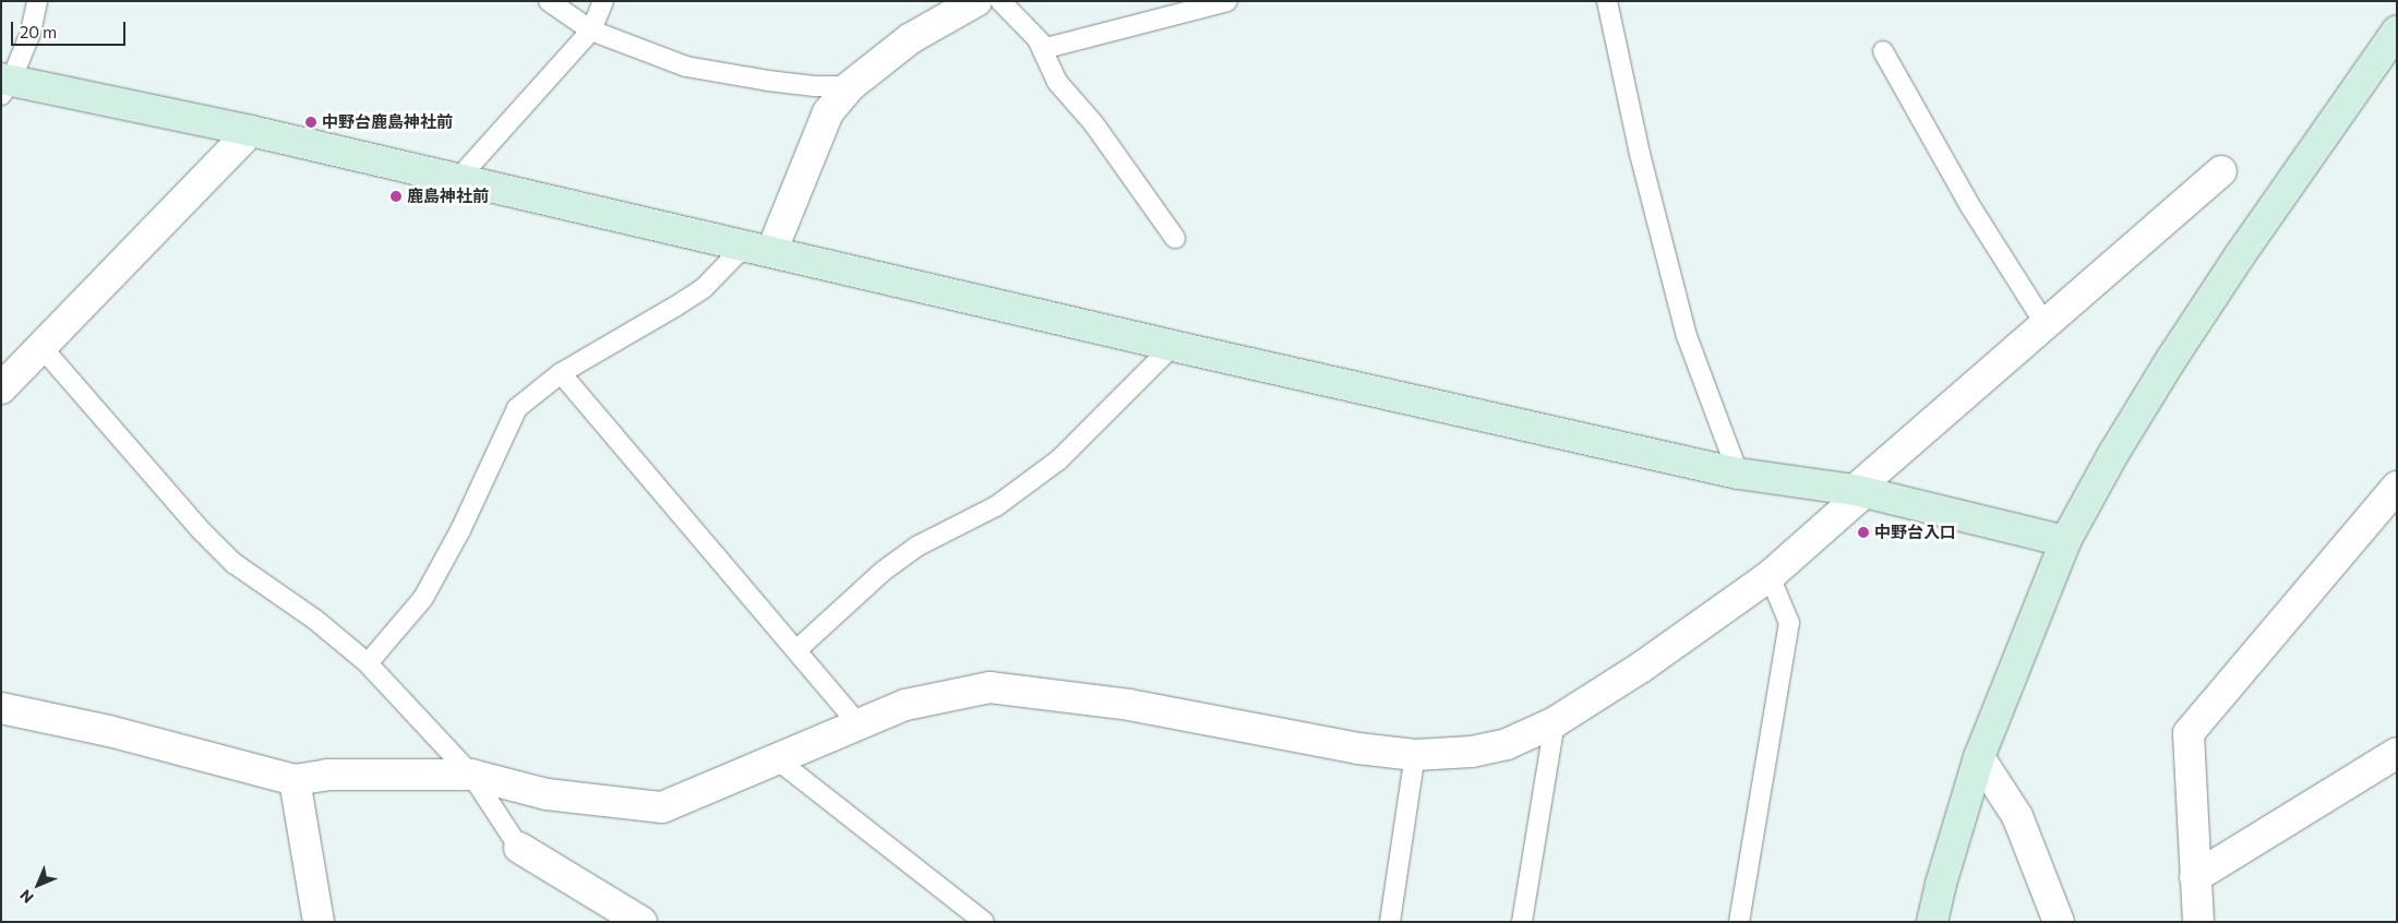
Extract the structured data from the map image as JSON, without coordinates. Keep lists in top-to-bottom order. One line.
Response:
{"places":["中野台鹿島神社前","鹿島神社前","中野台入口"],"scale_bar":"20 m","north":"bottom left"}
